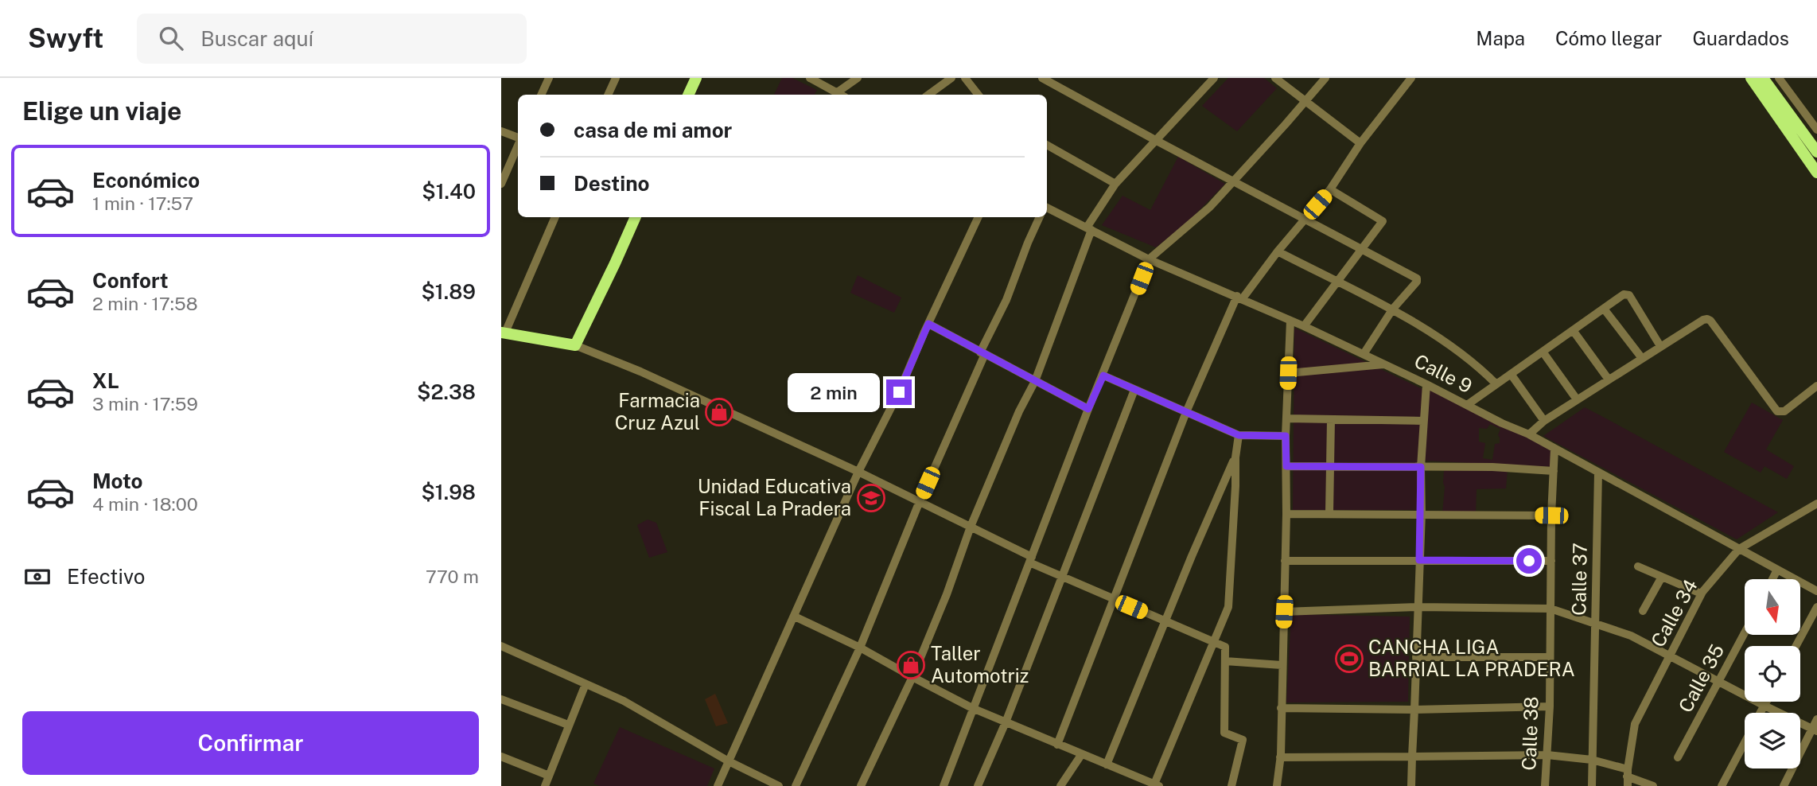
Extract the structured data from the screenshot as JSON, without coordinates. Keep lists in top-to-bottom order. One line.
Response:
{"streets":{"street":["Calle 9","Calle 37","Calle 34","Calle 35","Calle 38"]},"crossings":[["Calle 9","Calle 37"],["Calle 9","Calle 34"],["Calle 9","Calle 38"]],"places":{"shop":["Farmacia Cruz Azul","Taller Automotriz"],"school or university":["Unidad Educativa Fiscal La Pradera"],"sports":["CANCHA LIGA BARRIAL LA PRADERA"]},"north":"bottom","page":{"header":"Swyft","search":"Buscar aquí","nav":["Mapa","Cómo llegar","Guardados"],"heading":"Elige un viaje","banner":["casa de mi amor","Destino"],"list":[{"name":"Económico","note":"1 min · 17:57","value":"$1.40"},{"name":"Confort","note":"2 min · 17:58","value":"$1.89"},{"name":"XL","note":"3 min · 17:59","value":"$2.38"},{"name":"Moto","note":"4 min · 18:00","value":"$1.98"}],"bubble":"2 min","pay":["Efectivo","770 m"],"buttons":"Confirmar"}}
